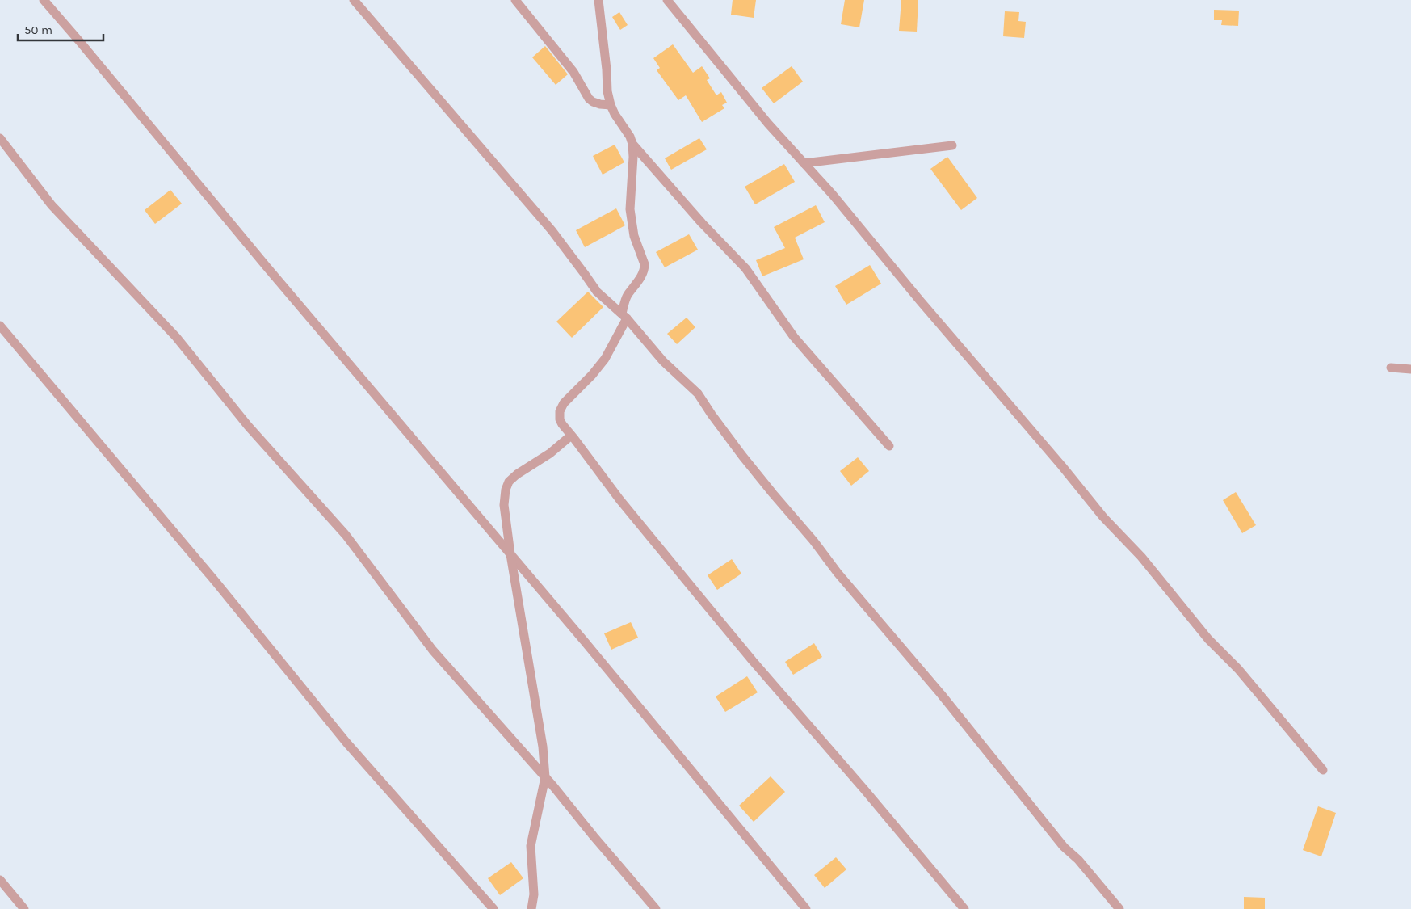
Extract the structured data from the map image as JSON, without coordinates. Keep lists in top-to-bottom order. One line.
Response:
{"scale_bar":"50 m"}
